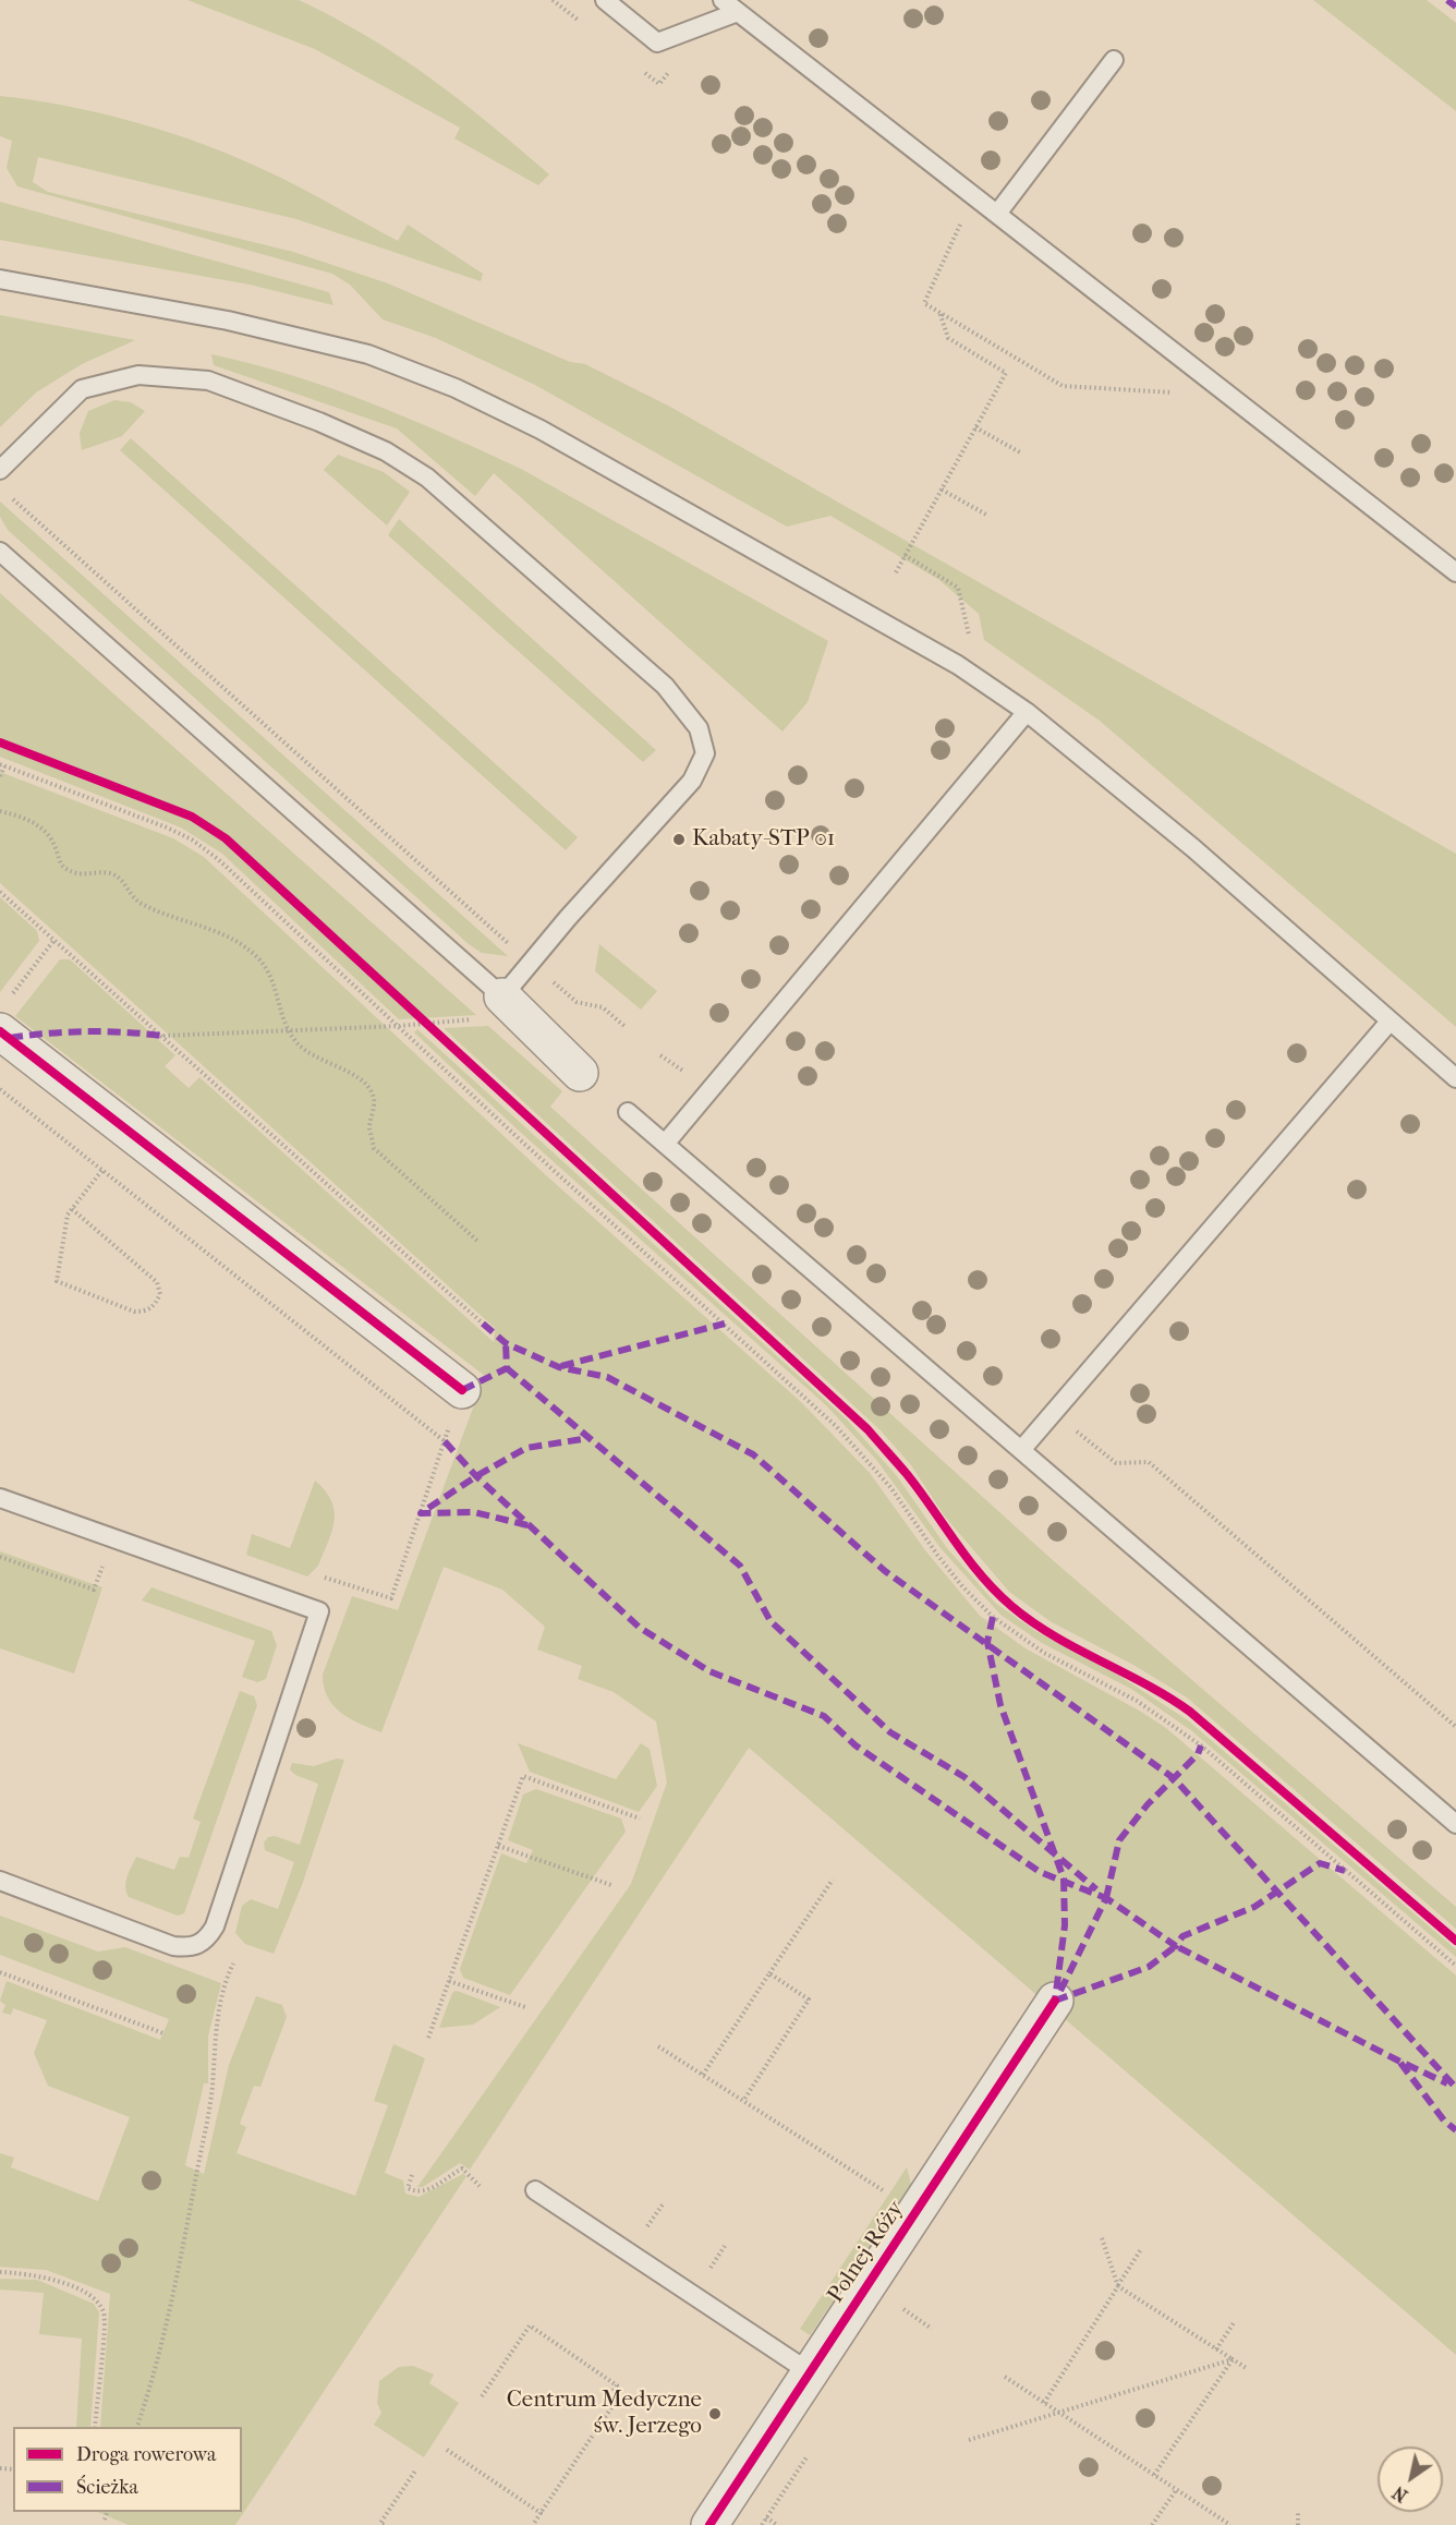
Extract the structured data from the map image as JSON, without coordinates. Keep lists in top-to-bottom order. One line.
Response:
{"streets":{"street":["Polnej Róży"]},"places":["Kabaty-STP 01","Centrum Medyczne św. Jerzego"],"legend":["Droga rowerowa","Ścieżka"],"north":"bottom left"}
